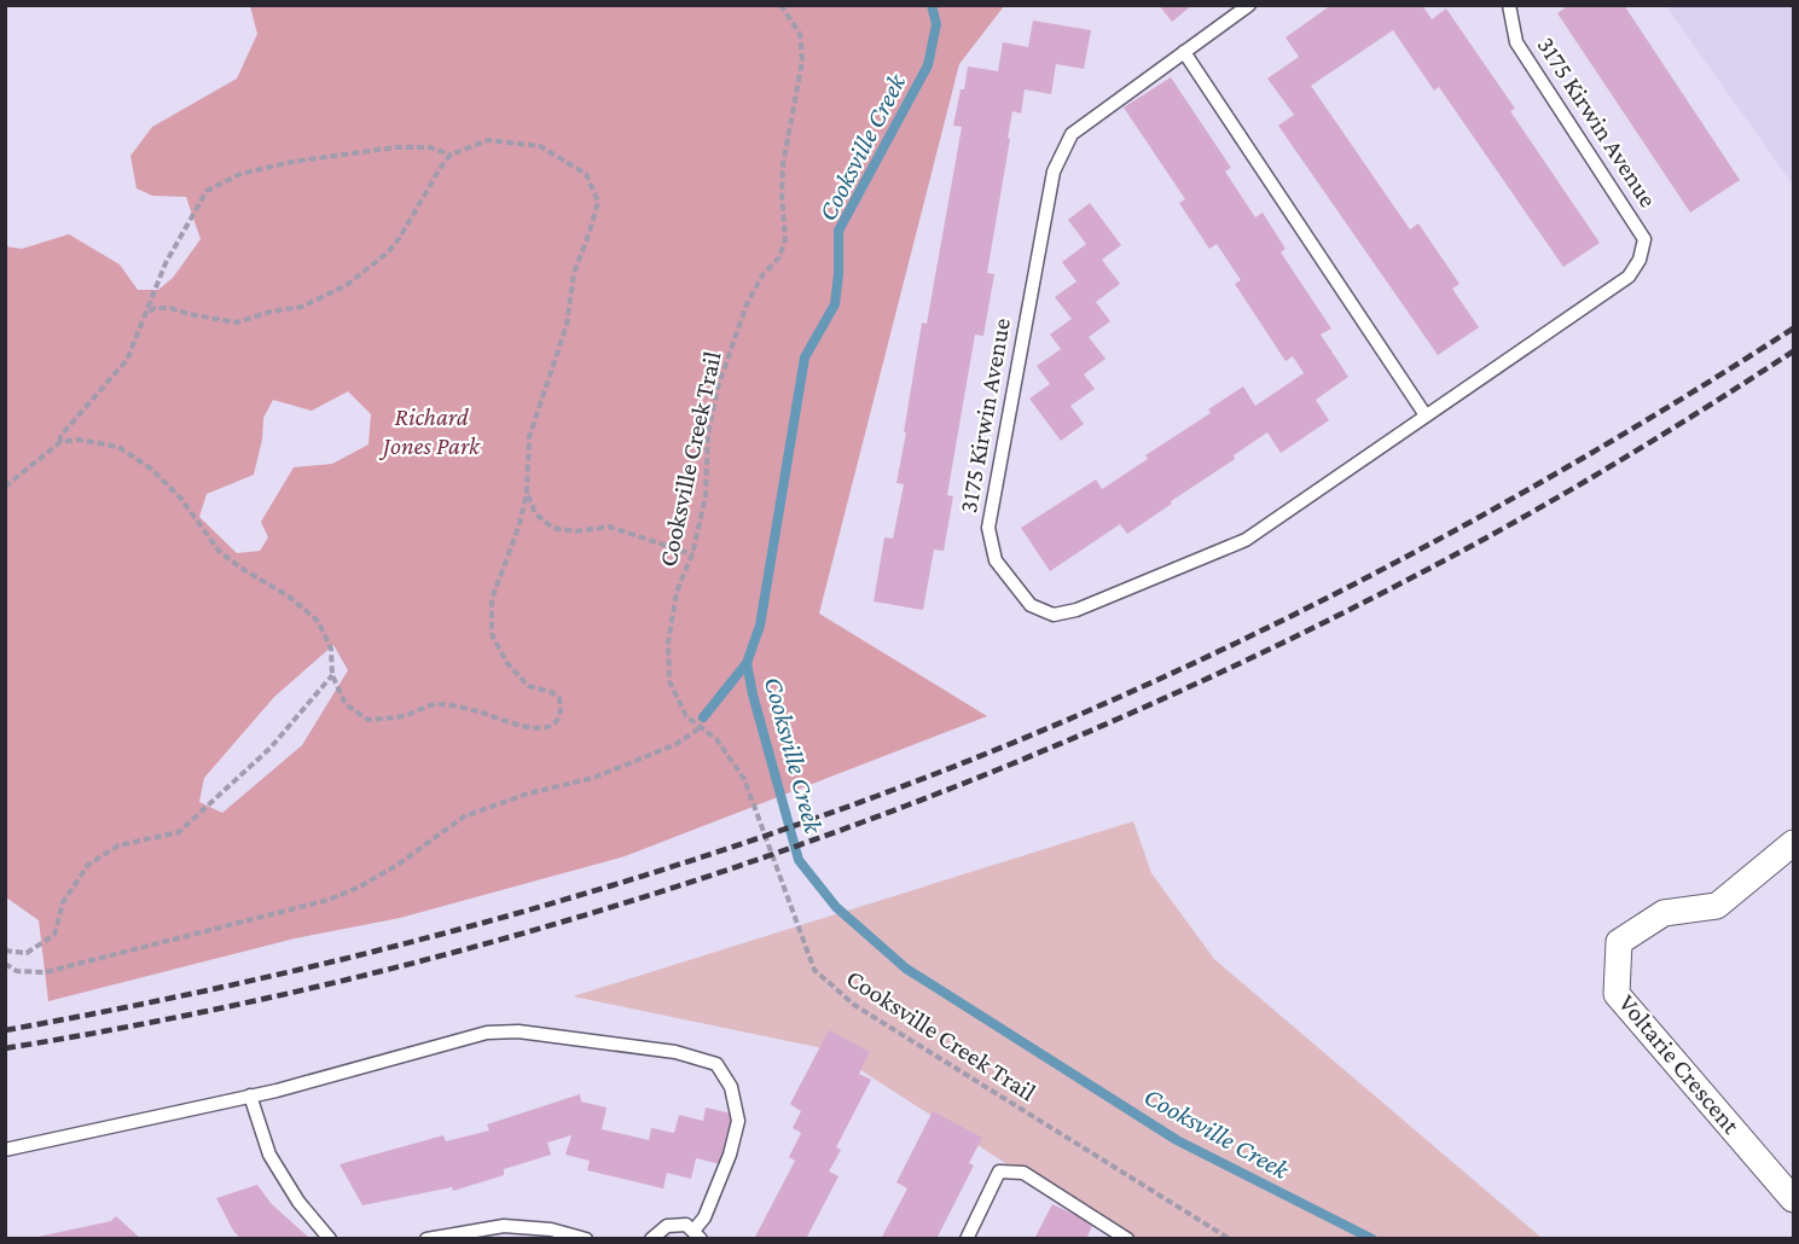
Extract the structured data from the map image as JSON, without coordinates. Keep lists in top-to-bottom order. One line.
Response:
{"streets":{"street":["Voltarie Crescent"],"lane":["3175 Kirwin Avenue"],"path":["Cooksville Creek Trail"]},"water":["Cooksville Creek"],"parks":["Richard Jones Park"]}
